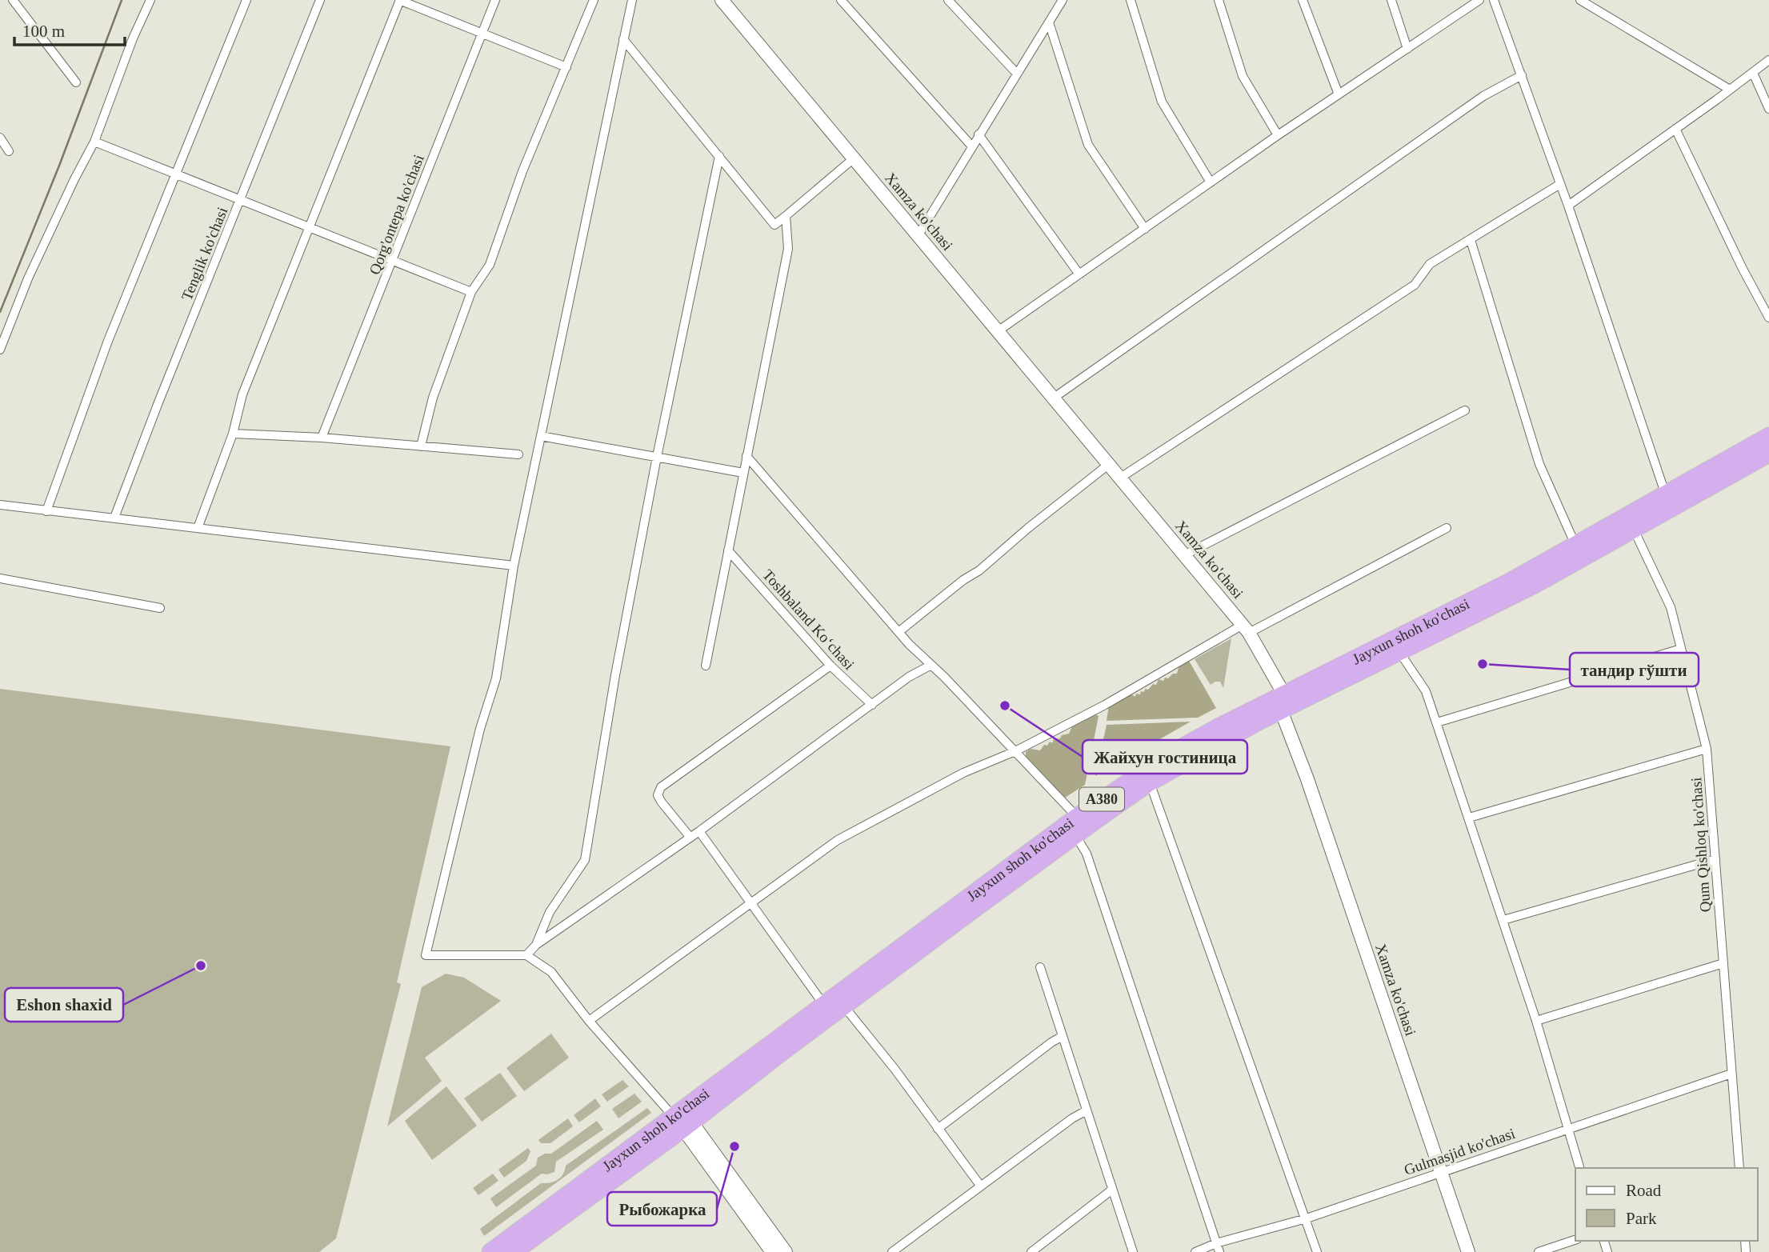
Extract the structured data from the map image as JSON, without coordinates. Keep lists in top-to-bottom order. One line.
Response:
{"streets":{"highway":["Jayxun shoh ko'chasi","A380"],"street":["Xamza ko'chasi","Qorg'ontepa ko'chasi","Tenglik ko'chasi","Toshbaland Koʻchasi","Qum Qishloq ko'chasi","Gulmasjid ko'chasi"]},"crossings":[["Xamza ko'chasi","Jayxun shoh ko'chasi"],["Xamza ko'chasi","Gulmasjid ko'chasi"],["Jayxun shoh ko'chasi","Qum Qishloq ko'chasi"],["Qum Qishloq ko'chasi","Gulmasjid ko'chasi"]],"places":["тандир гўшти","Жайхун гостиница","Eshon shaxid","Рыбожарка"],"legend":["Road","Park"],"scale_bar":"100 m"}
